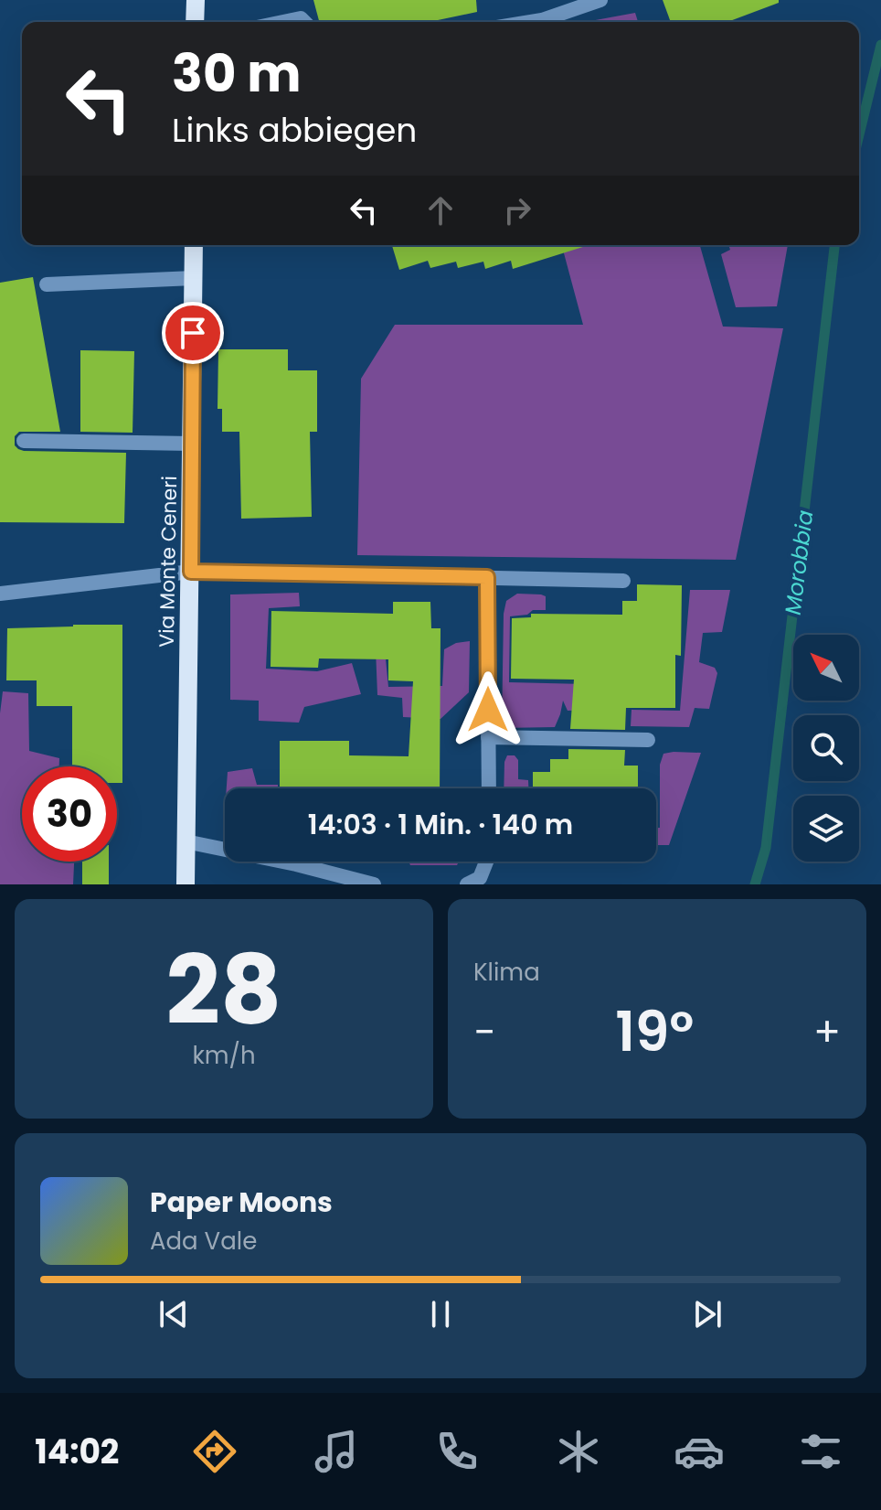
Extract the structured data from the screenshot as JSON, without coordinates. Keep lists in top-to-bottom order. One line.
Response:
{"streets":{"main road":["Via Monte Ceneri"]},"water":["Morobbia"],"north":"top left","page":{"turn":["30 m","Links abbiegen"],"limit":"30","trip":"14:03 · 1 Min. · 140 m","tile":[["28","km/h"],"Klima"],"heat":["−","19°","+"],"song":["Paper Moons","Ada Vale"],"tabs":"14:02"}}
